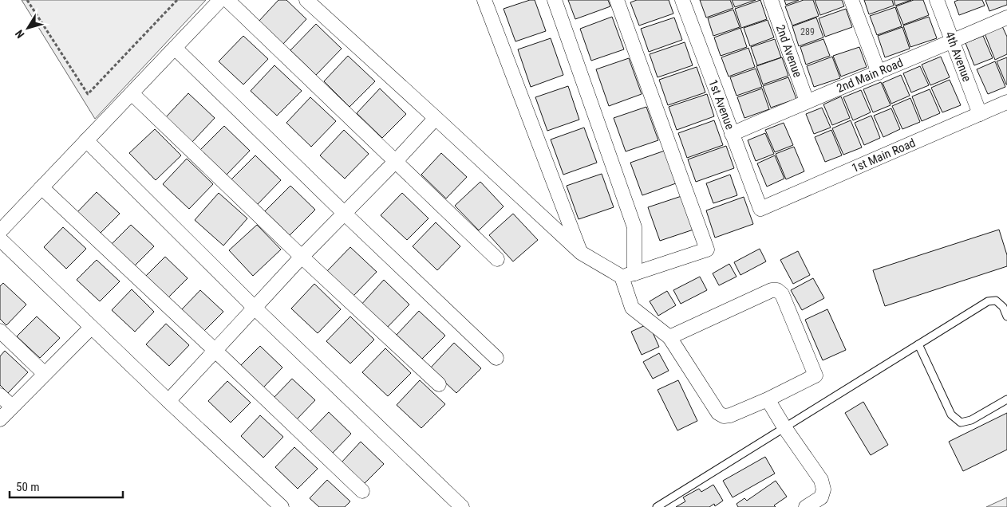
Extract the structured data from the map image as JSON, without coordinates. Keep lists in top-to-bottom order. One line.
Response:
{"streets":{"street":["2nd Avenue","4th Avenue","2nd Main Road","1st Avenue","1st Main Road"]},"crossings":[["2nd Avenue","2nd Main Road"],["4th Avenue","2nd Main Road"],["4th Avenue","1st Main Road"],["2nd Main Road","1st Avenue"],["1st Avenue","1st Main Road"]],"house_numbers":["289"],"scale_bar":"50 m","north":"bottom left"}
